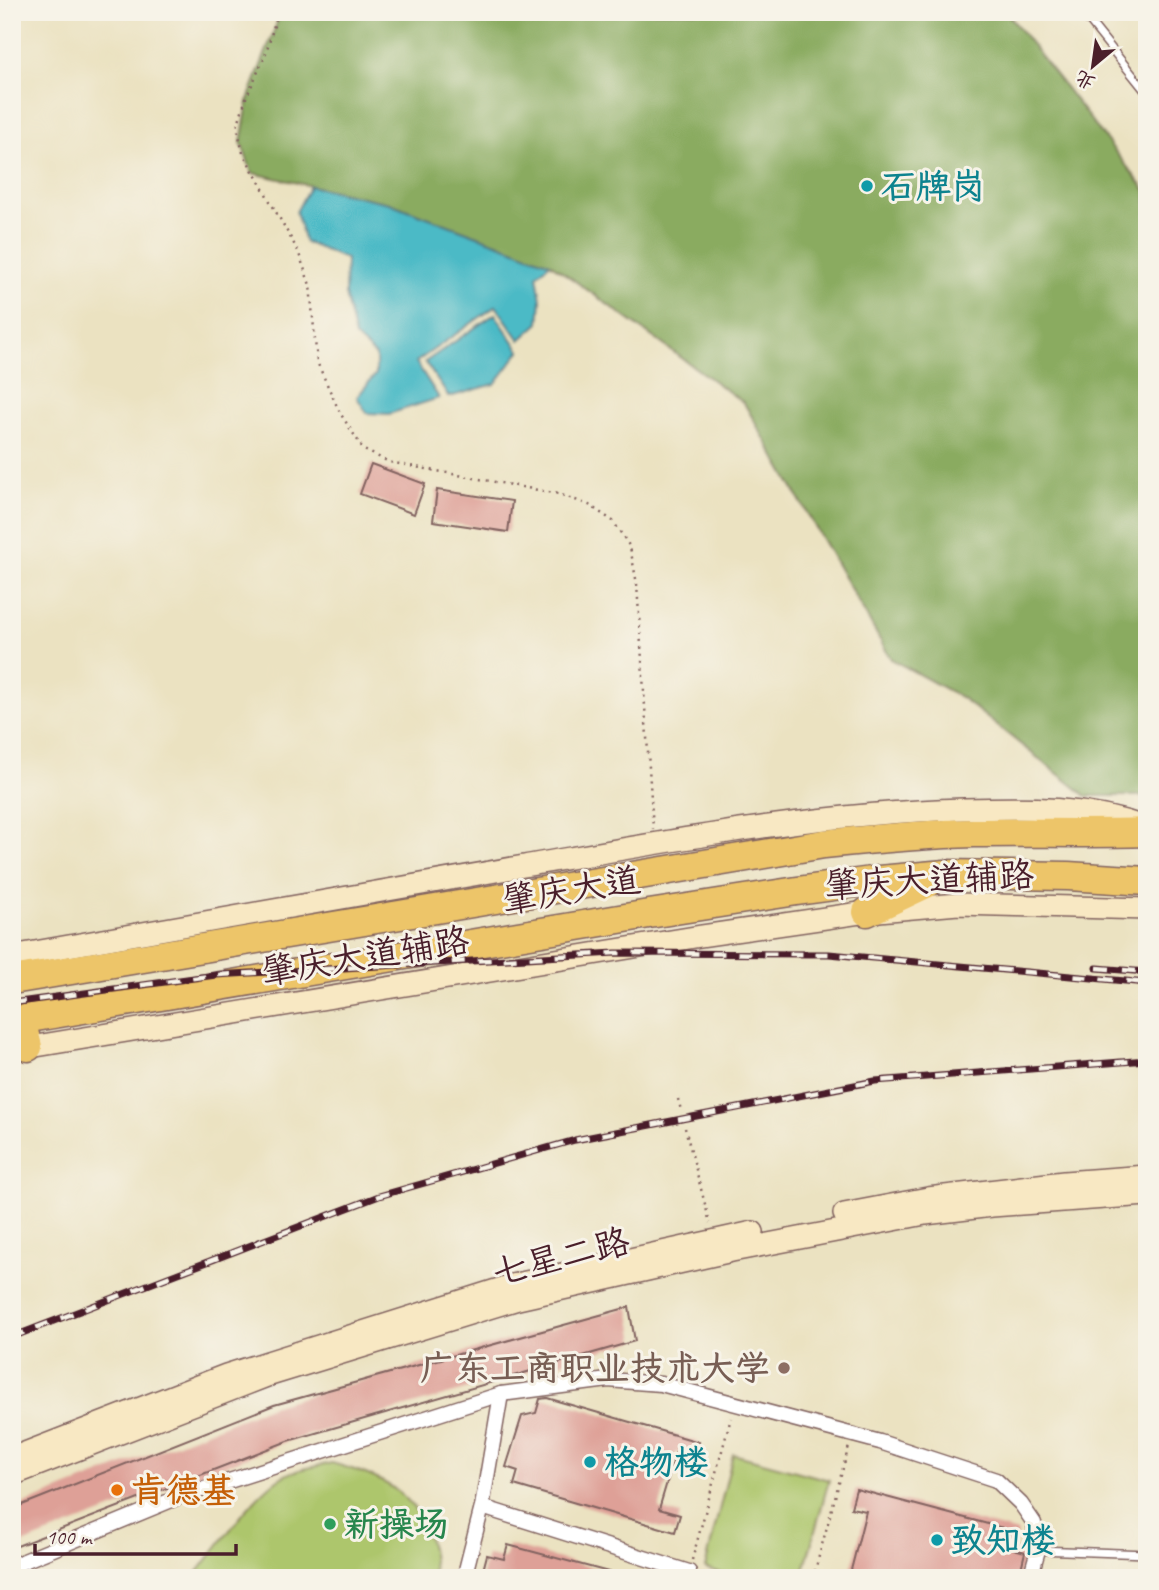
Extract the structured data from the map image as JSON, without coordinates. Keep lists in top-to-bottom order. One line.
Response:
{"streets":{"highway":["肇庆大道"],"street":["肇庆大道辅路","七星二路"]},"crossings":[["肇庆大道辅路","肇庆大道"]],"places":["石牌岗","广东工商职业技术大学","格物楼","肯德基","新操场","致知楼"],"scale_bar":"100 m","north":"bottom left"}
